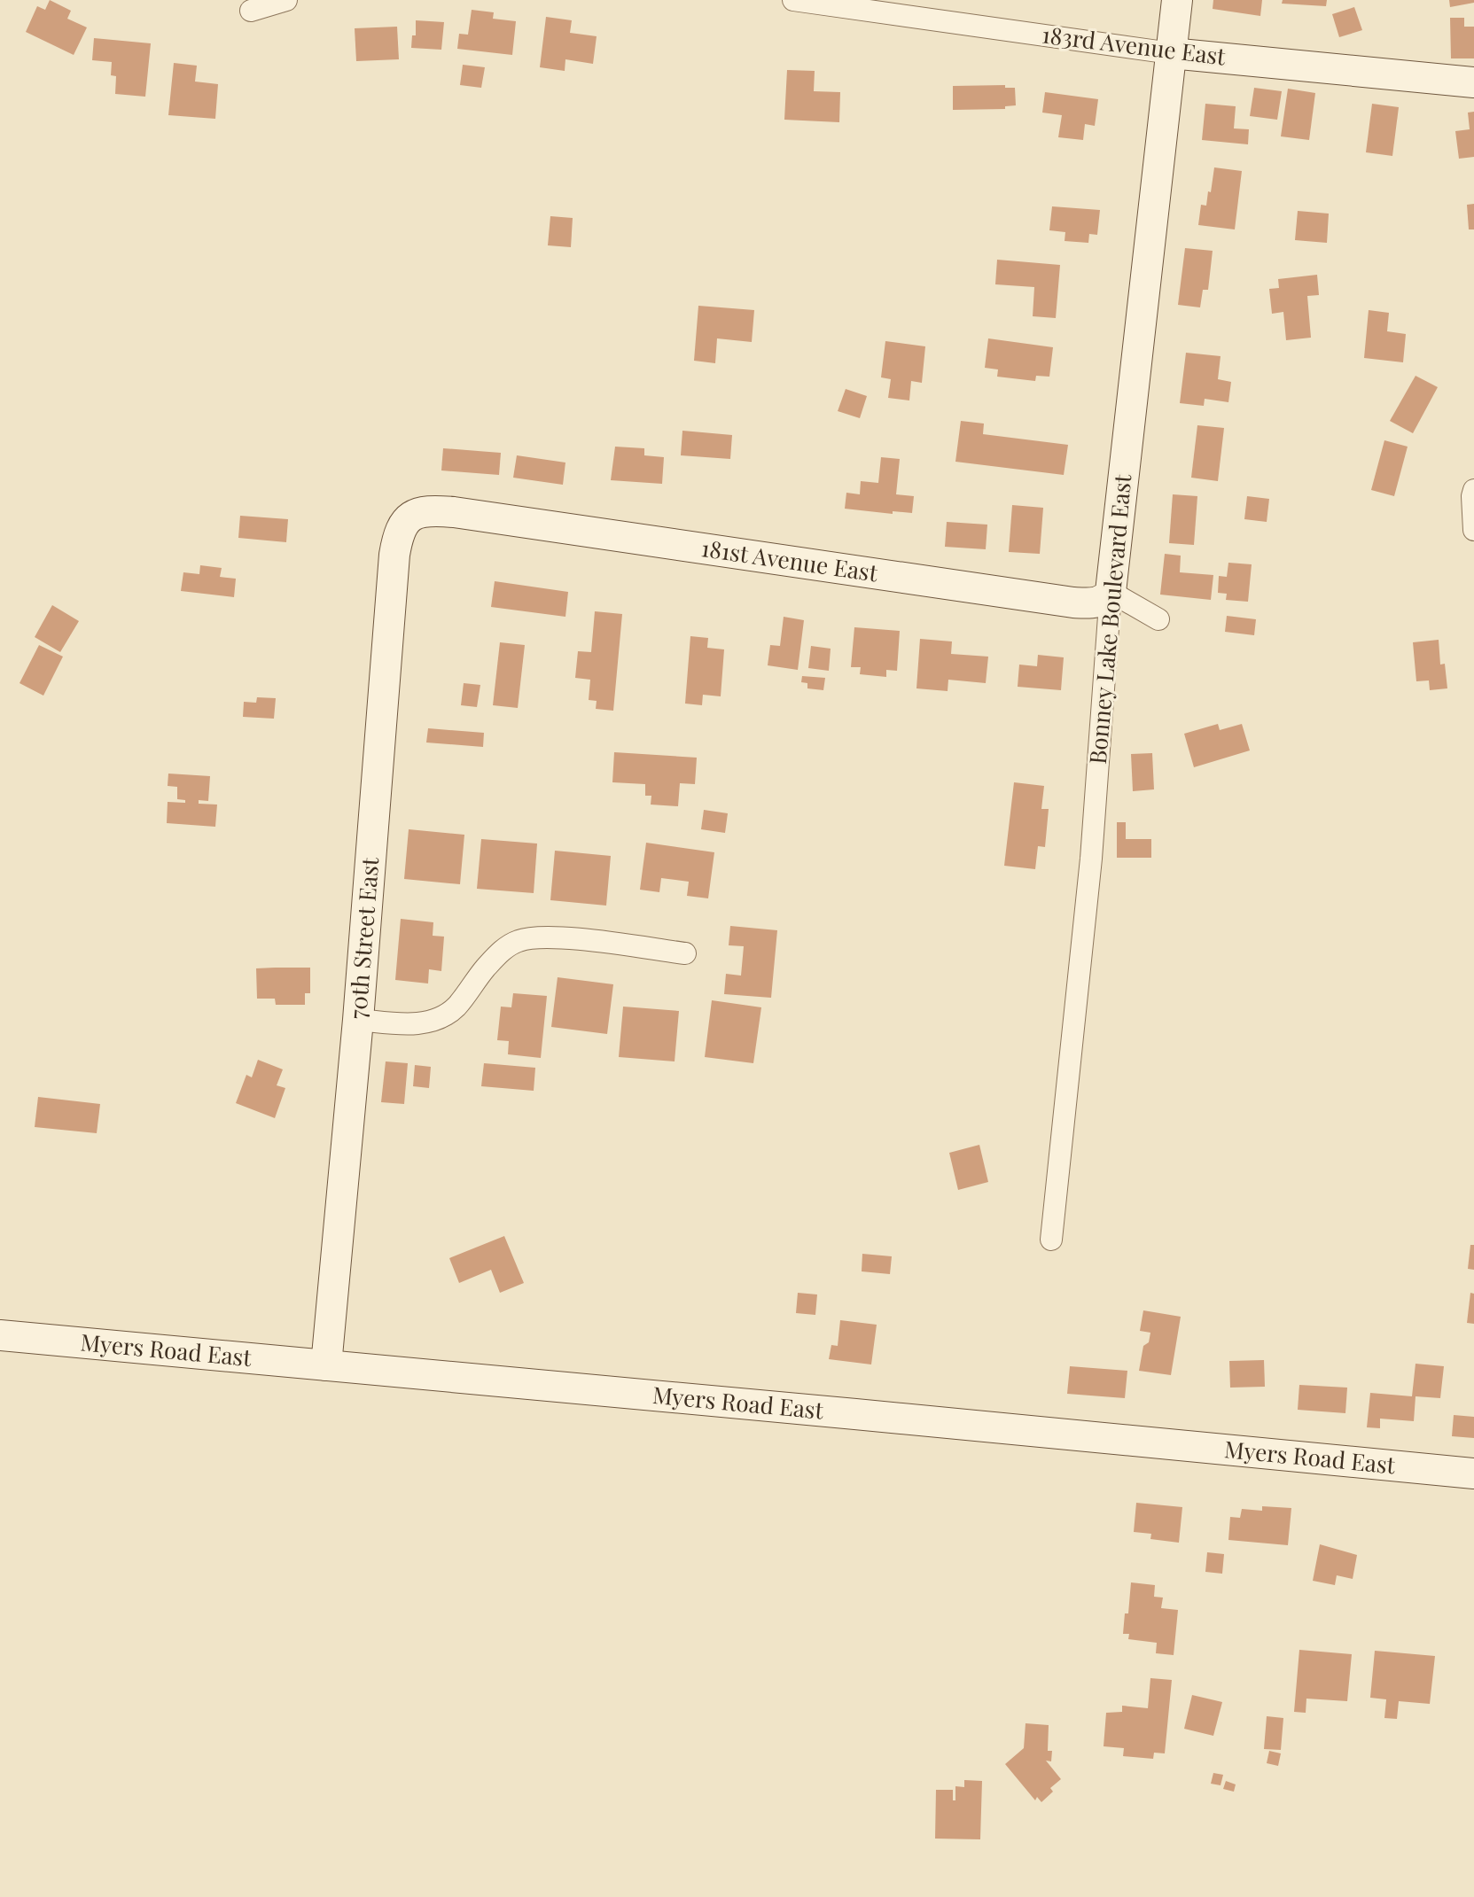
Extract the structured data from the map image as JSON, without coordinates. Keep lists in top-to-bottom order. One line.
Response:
{"streets":{"street":["183rd Avenue East","181st Avenue East","Bonney Lake Boulevard East","70th Street East","Myers Road East"]},"crossings":[["183rd Avenue East","Bonney Lake Boulevard East"],["181st Avenue East","Bonney Lake Boulevard East"],["181st Avenue East","70th Street East"],["70th Street East","Myers Road East"]]}
